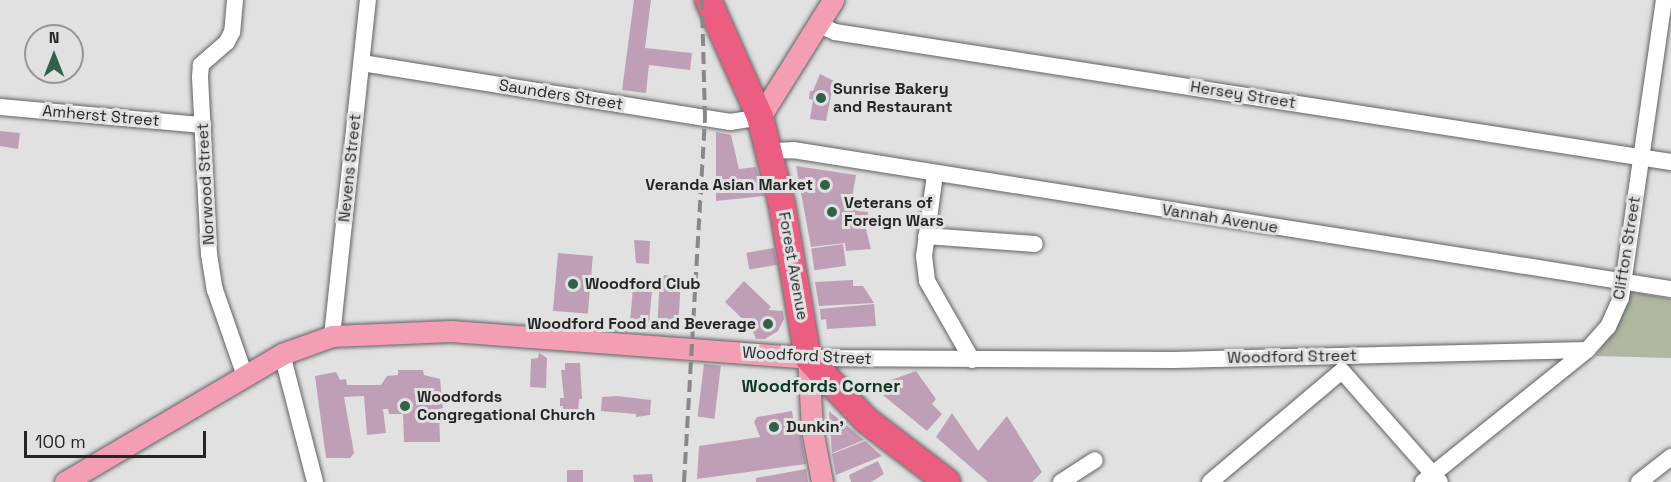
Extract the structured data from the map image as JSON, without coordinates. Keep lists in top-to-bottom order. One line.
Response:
{"streets":{"highway":["Forest Avenue"],"main road":["Woodford Street"],"street":["Saunders Street","Hersey Street","Amherst Street","Nevens Street","Norwood Street","Vannah Avenue","Clifton Street"]},"crossings":[["Saunders Street","Nevens Street"],["Saunders Street","Forest Avenue"],["Hersey Street","Clifton Street"],["Amherst Street","Norwood Street"],["Nevens Street","Woodford Street"],["Norwood Street","Woodford Street"],["Vannah Avenue","Clifton Street"],["Vannah Avenue","Forest Avenue"],["Clifton Street","Woodford Street"],["Forest Avenue","Woodford Street"]],"districts":["Woodfords Corner"],"places":["Sunrise Bakery and Restaurant","Veranda Asian Market","Veterans of Foreign Wars","Woodford Club","Woodford Food and Beverage","Woodfords Congregational Church","Dunkin'"],"scale_bar":"100 m","north":"top"}
